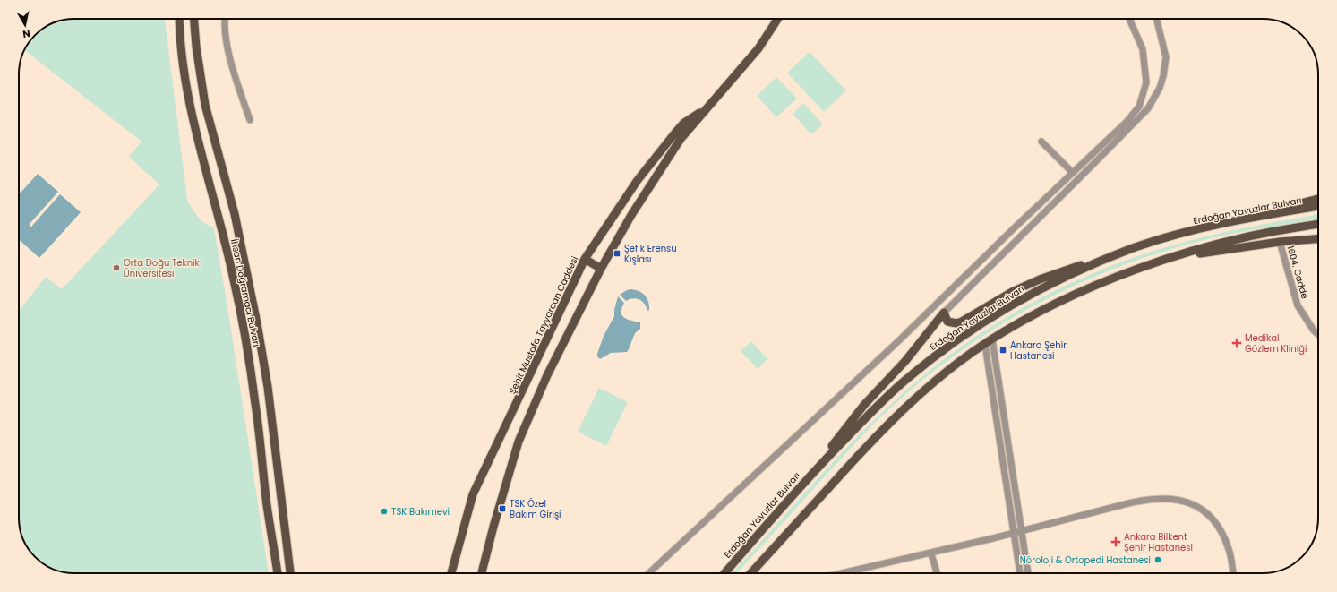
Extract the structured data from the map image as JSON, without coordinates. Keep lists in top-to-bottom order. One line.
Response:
{"streets":{"main road":["Erdoğan Yavuzlar Bulvarı","İhsan Doğramacı Bulvarı","Şehit Mustafa Tayyarcan Caddesi"],"street":["1604. Cadde"]},"places":{"transit":["Şefik Erensü Kışlası","Ankara Şehir Hastanesi","TSK Özel Bakım Girişi"],"other":["Orta Doğu Teknik Üniversitesi","TSK Bakımevi","Nöroloji & Ortopedi Hastanesi"],"health":["Medikal Gözlem Kliniği","Ankara Bilkent Şehir Hastanesi"]},"north":"bottom"}
